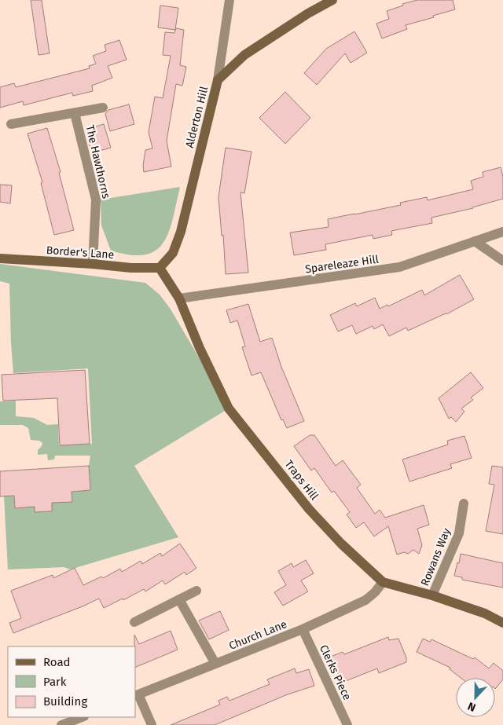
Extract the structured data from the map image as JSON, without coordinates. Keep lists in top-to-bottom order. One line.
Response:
{"streets":{"street":["Alderton Hill","The Hawthorns","Border's Lane","Spareleaze Hill","Traps Hill","Rowans Way","Church Lane","Clerks Piece"]},"crossings":[["Alderton Hill","Border's Lane"],["Alderton Hill","Traps Hill"],["The Hawthorns","Border's Lane"],["Border's Lane","Traps Hill"],["Spareleaze Hill","Traps Hill"],["Traps Hill","Rowans Way"],["Traps Hill","Church Lane"],["Church Lane","Clerks Piece"]],"legend":["Road","Park","Building"],"north":"bottom"}
